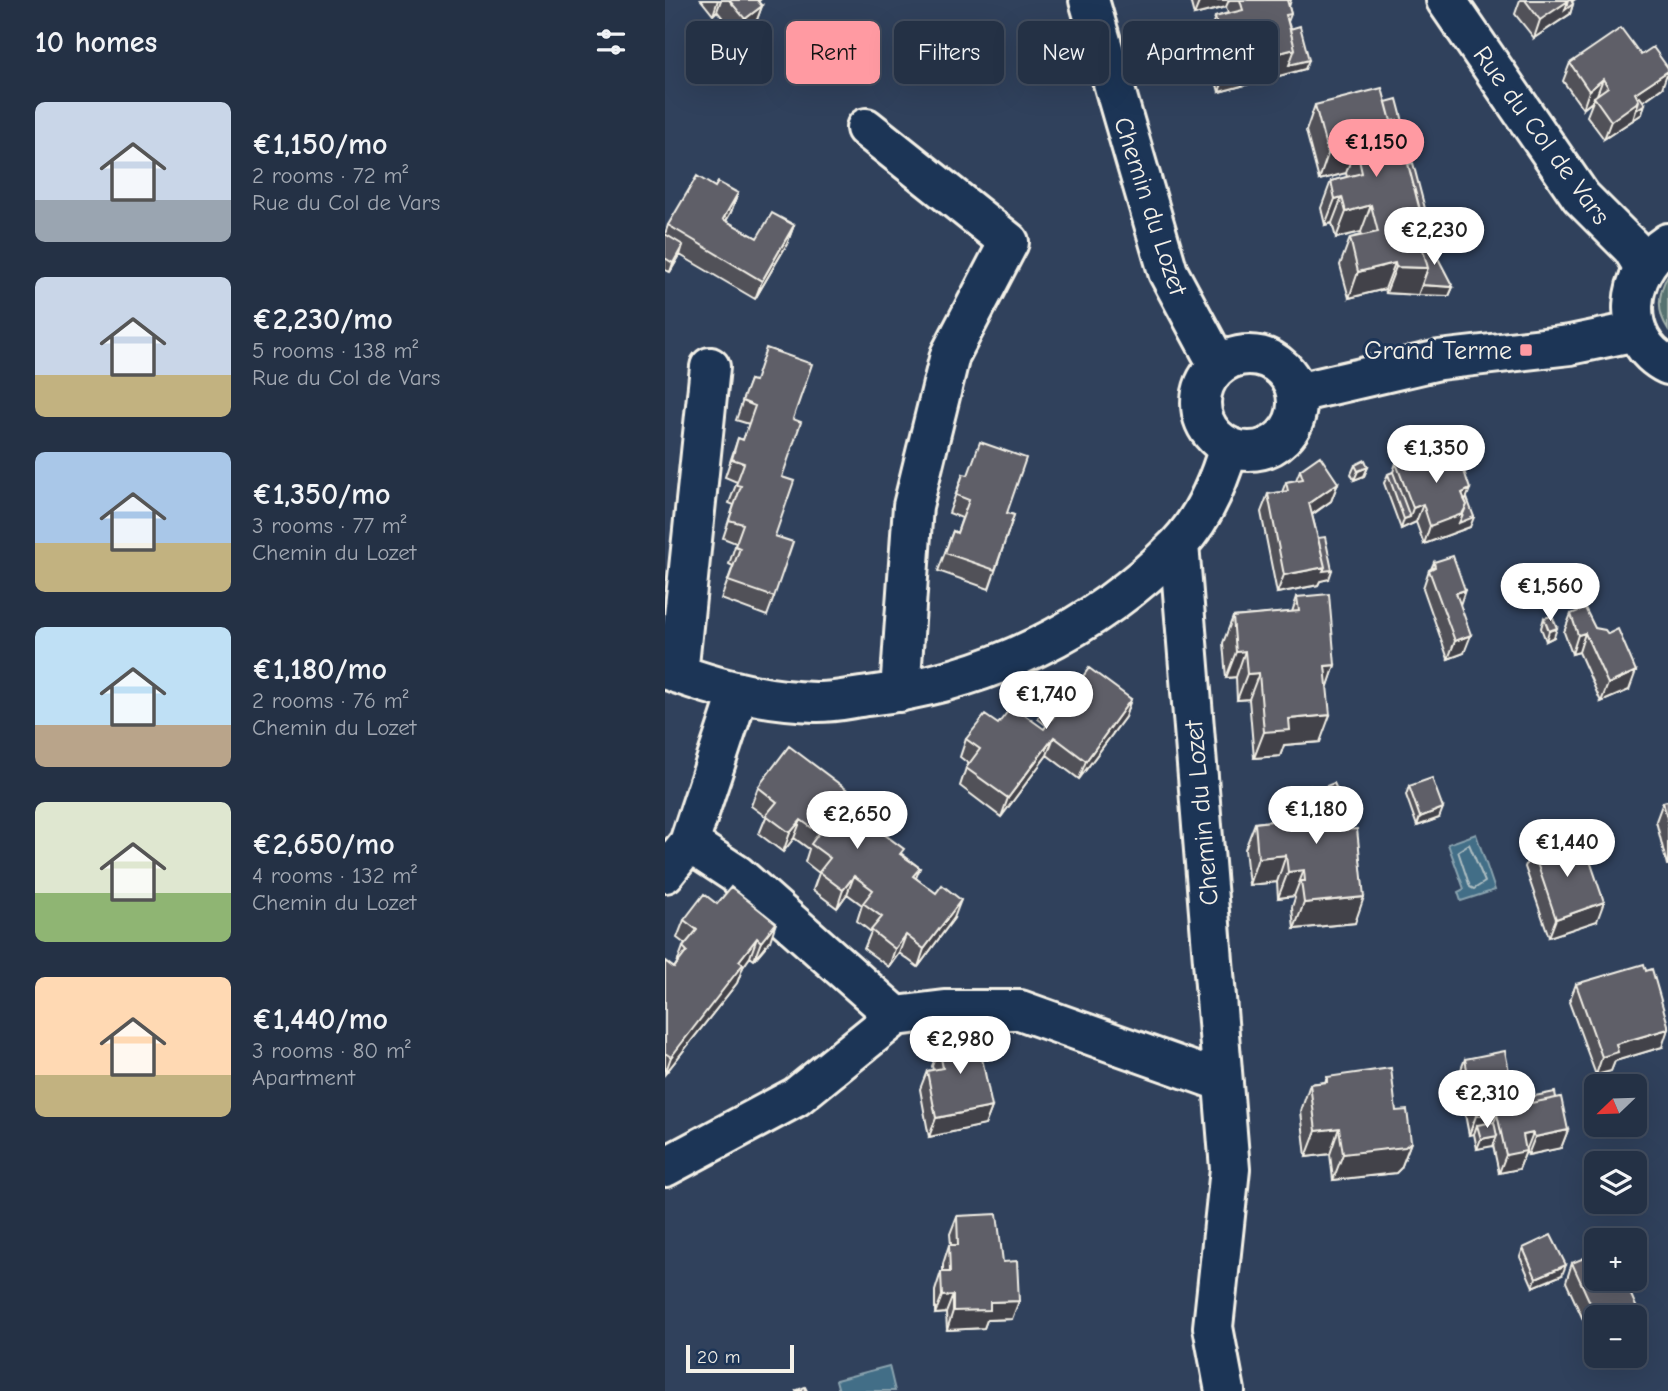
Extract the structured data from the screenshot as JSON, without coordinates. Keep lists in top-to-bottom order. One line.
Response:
{"streets":{"street":["Rue du Col de Vars","Chemin du Lozet"]},"places":{"transit":["Grand Terme"]},"scale_bar":"20 m","north":"bottom left","page":{"heading":"10 homes","chip":["Buy","Rent","Filters","New","Apartment"],"list":[{"name":"€1,150/mo","note":"2 rooms · 72 m² · Rue du Col de Vars"},{"name":"€2,230/mo","note":"5 rooms · 138 m² · Rue du Col de Vars"},{"name":"€1,350/mo","note":"3 rooms · 77 m² · Chemin du Lozet"},{"name":"€1,180/mo","note":"2 rooms · 76 m² · Chemin du Lozet"},{"name":"€2,650/mo","note":"4 rooms · 132 m² · Chemin du Lozet"},{"name":"€1,440/mo","note":"3 rooms · 80 m² · Apartment"}],"price":["€1,150","€2,230","€1,350","€1,560","€1,740","€1,180","€2,650","€1,440","€2,980","€2,310"],"map_buttons":["+","−"],"scale":"20 m"}}
